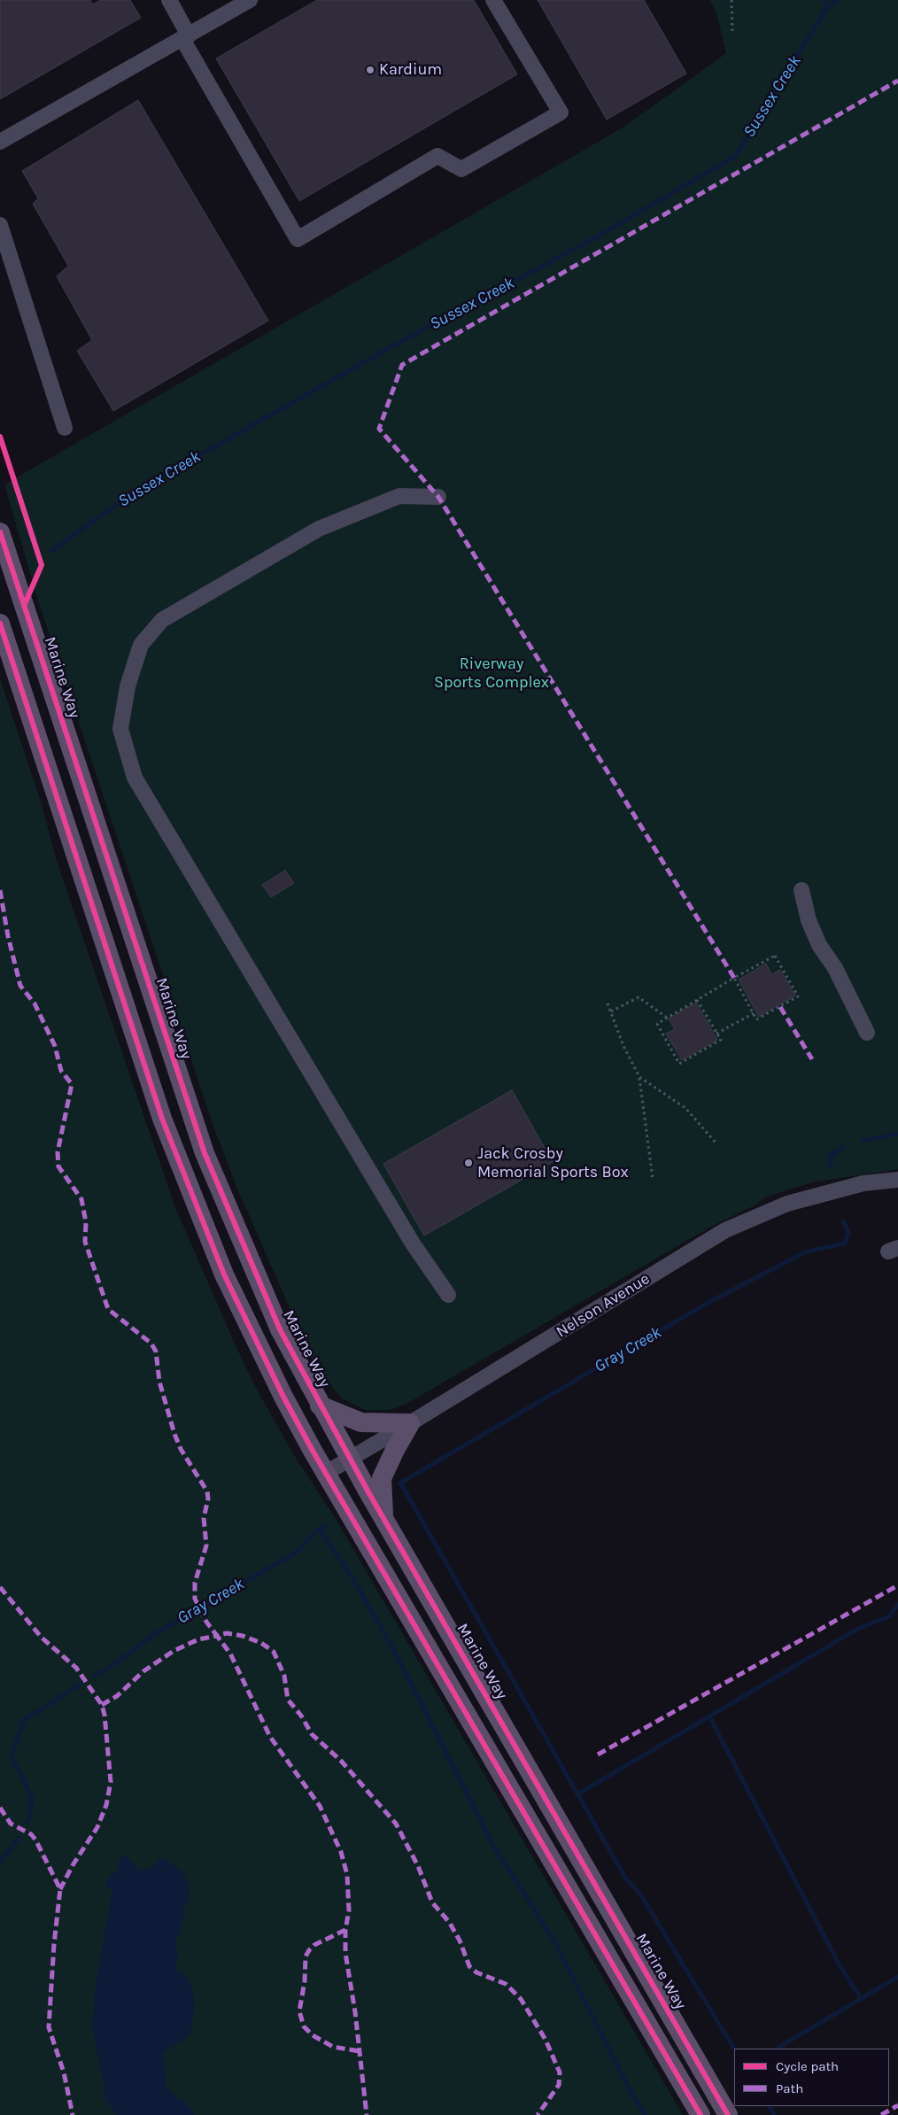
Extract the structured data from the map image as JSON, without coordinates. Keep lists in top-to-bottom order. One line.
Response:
{"streets":{"main road":["Marine Way"],"street":["Nelson Avenue"]},"crossings":[["Marine Way","Nelson Avenue"]],"water":["Sussex Creek","Gray Creek"],"parks":["Riverway Sports Complex"],"places":["Kardium","Jack Crosby Memorial Sports Box"],"legend":["Cycle path","Path"]}
